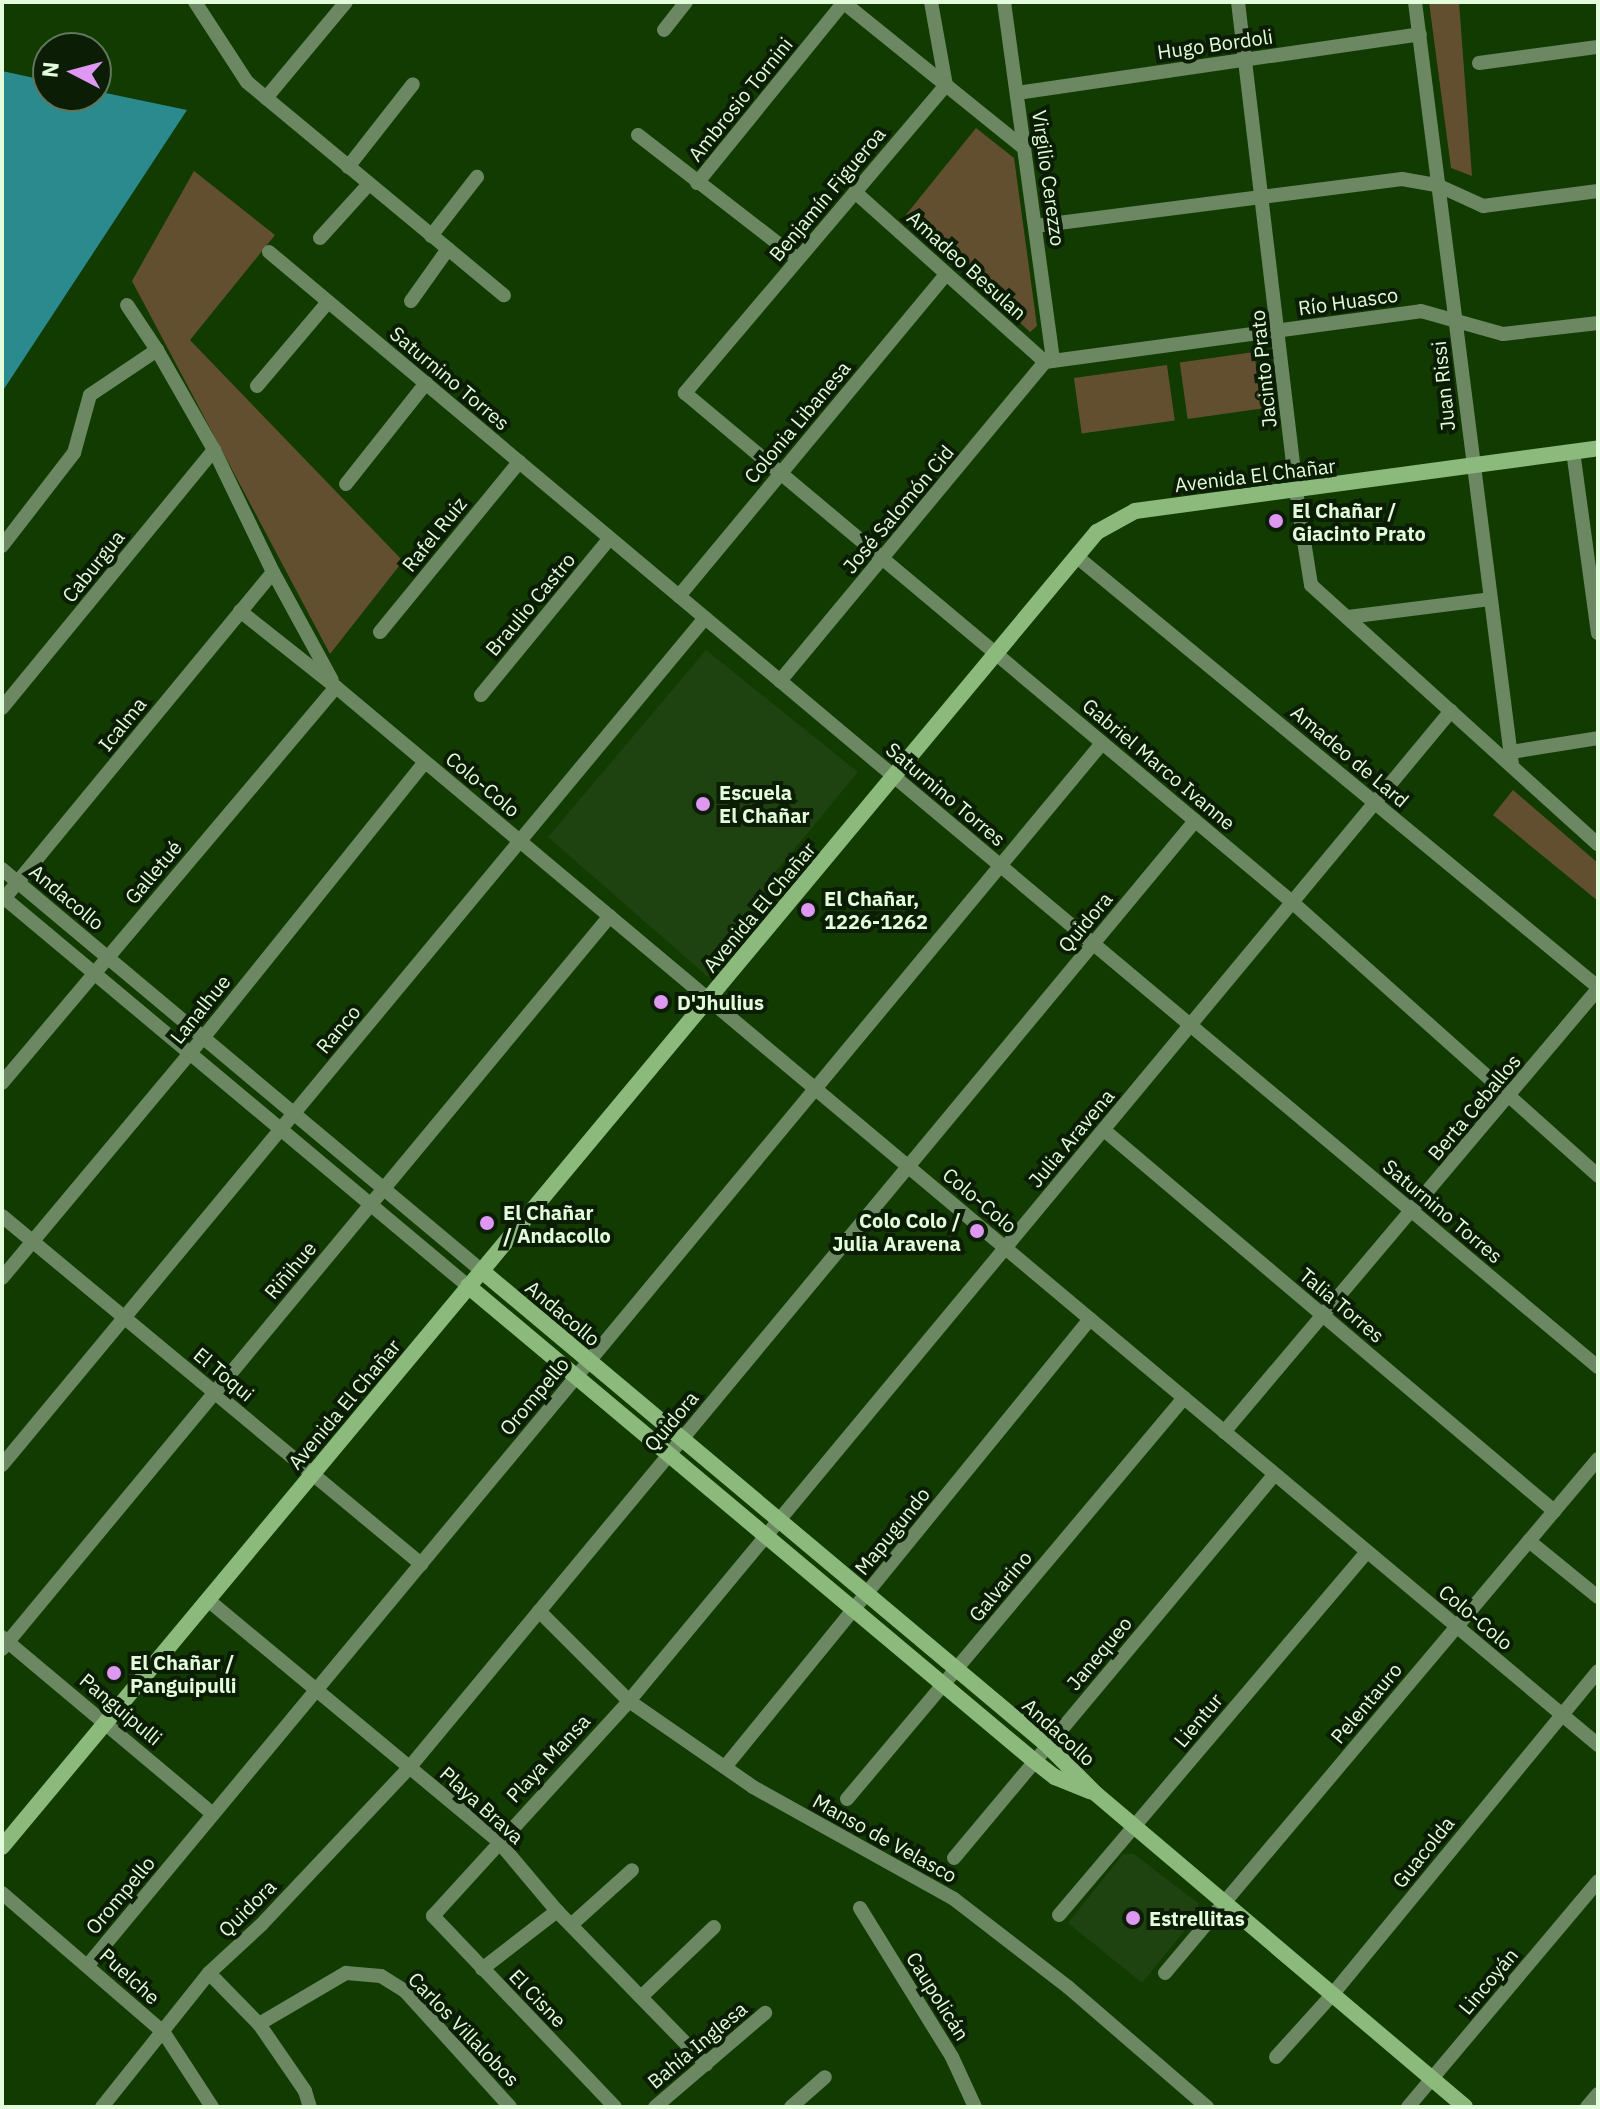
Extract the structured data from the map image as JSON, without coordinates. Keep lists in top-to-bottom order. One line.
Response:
{"streets":{"street":["Hugo Bordoli","Ambrosio Tornini","Virgilio Cerezzo","Benjamín Figueroa","Amadeo Besulan","Río Huasco","Jacinto Prato","Saturnino Torres","Juan Rissi","Colonia Libanesa","Avenida El Chañar","José Salomón Cid","Rafel Ruiz","Caburgua","Braulio Castro","Icalma","Amadeo de Lard","Gabriel Marco Ivanne","Colo-Colo","Galletué","Andacollo","Quidora","Lanalhue","Ranco","Berta Ceballos","Julia Aravena","Riñihue","Talia Torres","El Toqui","Orompello","Mapugundo","Galvarino","Janequeo","Pelentauro","Panguipulli","Lientur","Playa Mansa","Playa Brava","Manso de Velasco","Guacolda","Puelche","Lincoyán","Caupolicán","El Cisne","Carlos Villalobos","Bahía Inglesa"]},"crossings":[["Hugo Bordoli","Virgilio Cerezzo"],["Hugo Bordoli","Jacinto Prato"],["Hugo Bordoli","Juan Rissi"],["Virgilio Cerezzo","Amadeo Besulan"],["Virgilio Cerezzo","Río Huasco"],["Virgilio Cerezzo","José Salomón Cid"],["Benjamín Figueroa","Amadeo Besulan"],["Benjamín Figueroa","Gabriel Marco Ivanne"],["Amadeo Besulan","Río Huasco"],["Amadeo Besulan","Colonia Libanesa"],["Amadeo Besulan","José Salomón Cid"],["Río Huasco","Jacinto Prato"],["Río Huasco","Juan Rissi"],["Río Huasco","José Salomón Cid"],["Jacinto Prato","Juan Rissi"],["Jacinto Prato","Avenida El Chañar"],["Jacinto Prato","Julia Aravena"],["Saturnino Torres","Colonia Libanesa"],["Saturnino Torres","Avenida El Chañar"],["Saturnino Torres","José Salomón Cid"],["Saturnino Torres","Rafel Ruiz"],["Saturnino Torres","Braulio Castro"],["Saturnino Torres","Quidora"],["Saturnino Torres","Ranco"],["Saturnino Torres","Berta Ceballos"],["Saturnino Torres","Julia Aravena"],["Saturnino Torres","Orompello"],["Juan Rissi","Avenida El Chañar"],["Colonia Libanesa","Gabriel Marco Ivanne"],["Avenida El Chañar","Amadeo de Lard"],["Avenida El Chañar","Gabriel Marco Ivanne"],["Avenida El Chañar","Colo-Colo"],["Avenida El Chañar","Andacollo"],["Avenida El Chañar","El Toqui"],["Avenida El Chañar","Panguipulli"],["Avenida El Chañar","Playa Brava"],["José Salomón Cid","Gabriel Marco Ivanne"],["Caburgua","Colo-Colo"],["Icalma","Colo-Colo"],["Icalma","Andacollo"],["Amadeo de Lard","Berta Ceballos"],["Amadeo de Lard","Julia Aravena"],["Gabriel Marco Ivanne","Quidora"],["Gabriel Marco Ivanne","Berta Ceballos"],["Gabriel Marco Ivanne","Julia Aravena"],["Gabriel Marco Ivanne","Orompello"],["Colo-Colo","Galletué"],["Colo-Colo","Quidora"],["Colo-Colo","Lanalhue"],["Colo-Colo","Ranco"],["Colo-Colo","Berta Ceballos"],["Colo-Colo","Julia Aravena"],["Colo-Colo","Riñihue"],["Colo-Colo","Orompello"],["Colo-Colo","Mapugundo"],["Colo-Colo","Galvarino"],["Colo-Colo","Janequeo"],["Colo-Colo","Pelentauro"],["Colo-Colo","Lientur"],["Colo-Colo","Guacolda"],["Galletué","Andacollo"],["Andacollo","Quidora"],["Andacollo","Lanalhue"],["Andacollo","Ranco"],["Andacollo","Julia Aravena"],["Andacollo","Riñihue"],["Andacollo","Orompello"],["Andacollo","Mapugundo"],["Andacollo","Galvarino"],["Andacollo","Janequeo"],["Andacollo","Pelentauro"],["Andacollo","Lientur"],["Andacollo","Guacolda"],["Andacollo","Lincoyán"],["Quidora","Playa Brava"],["Quidora","Manso de Velasco"],["Quidora","Puelche"],["Lanalhue","El Toqui"],["Ranco","El Toqui"],["Berta Ceballos","Talia Torres"],["Julia Aravena","Talia Torres"],["Julia Aravena","Playa Mansa"],["Julia Aravena","Manso de Velasco"],["Riñihue","El Toqui"],["Riñihue","Panguipulli"],["Talia Torres","Pelentauro"],["El Toqui","Orompello"],["Orompello","Panguipulli"],["Orompello","Playa Brava"],["Orompello","Puelche"],["Mapugundo","Manso de Velasco"],["Playa Mansa","Playa Brava"],["Playa Mansa","Manso de Velasco"],["Playa Mansa","El Cisne"],["Playa Brava","Bahía Inglesa"]],"places":["El Chañar / Giacinto Prato","Escuela El Chañar","El Chañar, 1226-1262","D'Jhulius","El Chañar / Andacollo","Colo Colo / Julia Aravena","El Chañar / Panguipulli","Estrellitas"],"north":"left"}
